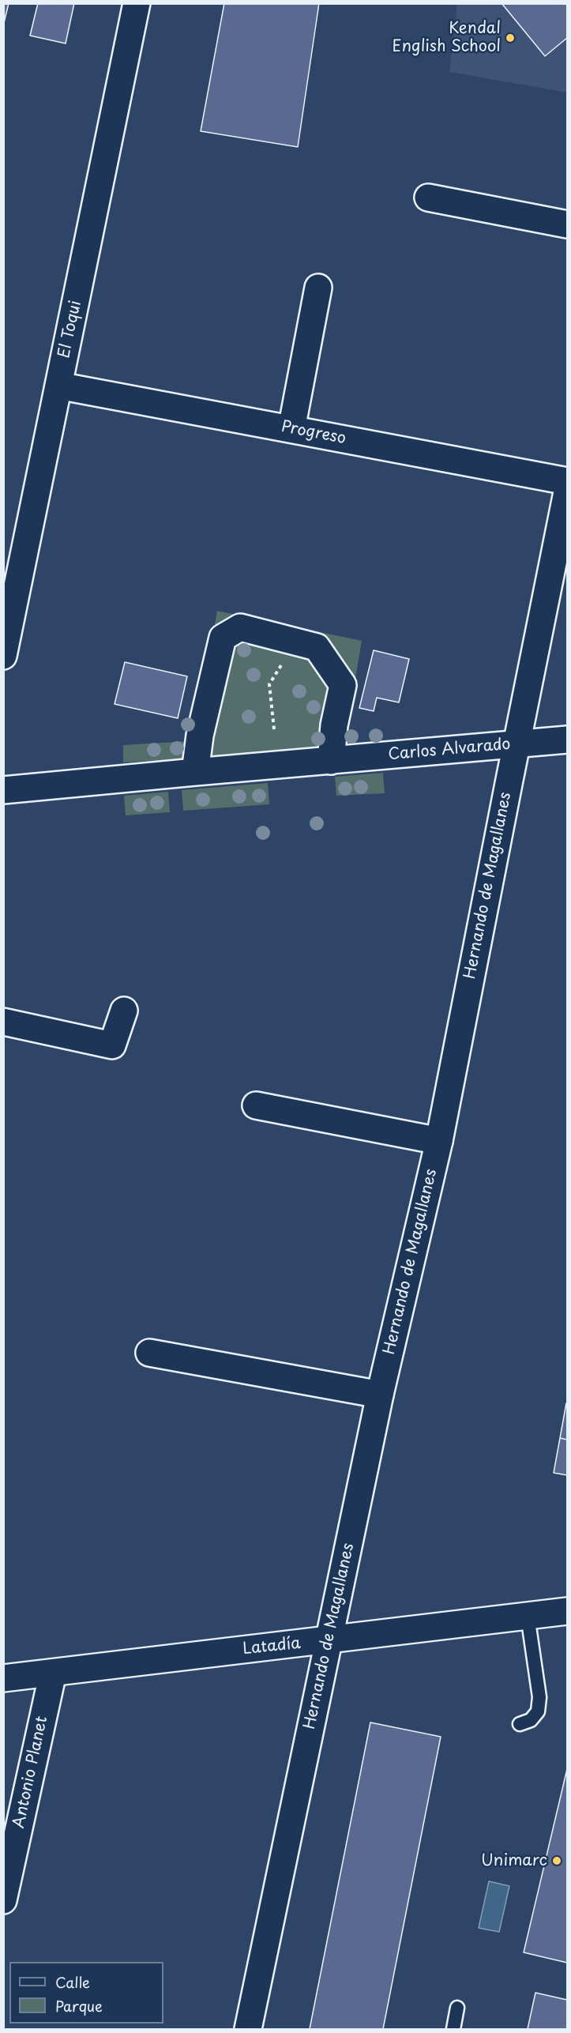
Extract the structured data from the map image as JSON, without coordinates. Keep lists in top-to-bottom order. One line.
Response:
{"streets":{"street":["El Toqui","Progreso","Carlos Alvarado","Hernando de Magallanes","Latadía","Antonio Planet"]},"crossings":[["El Toqui","Progreso"],["Carlos Alvarado","Hernando de Magallanes"],["Hernando de Magallanes","Latadía"],["Latadía","Antonio Planet"]],"places":["Kendal English School","Unimarc"],"legend":["Calle","Parque"]}
